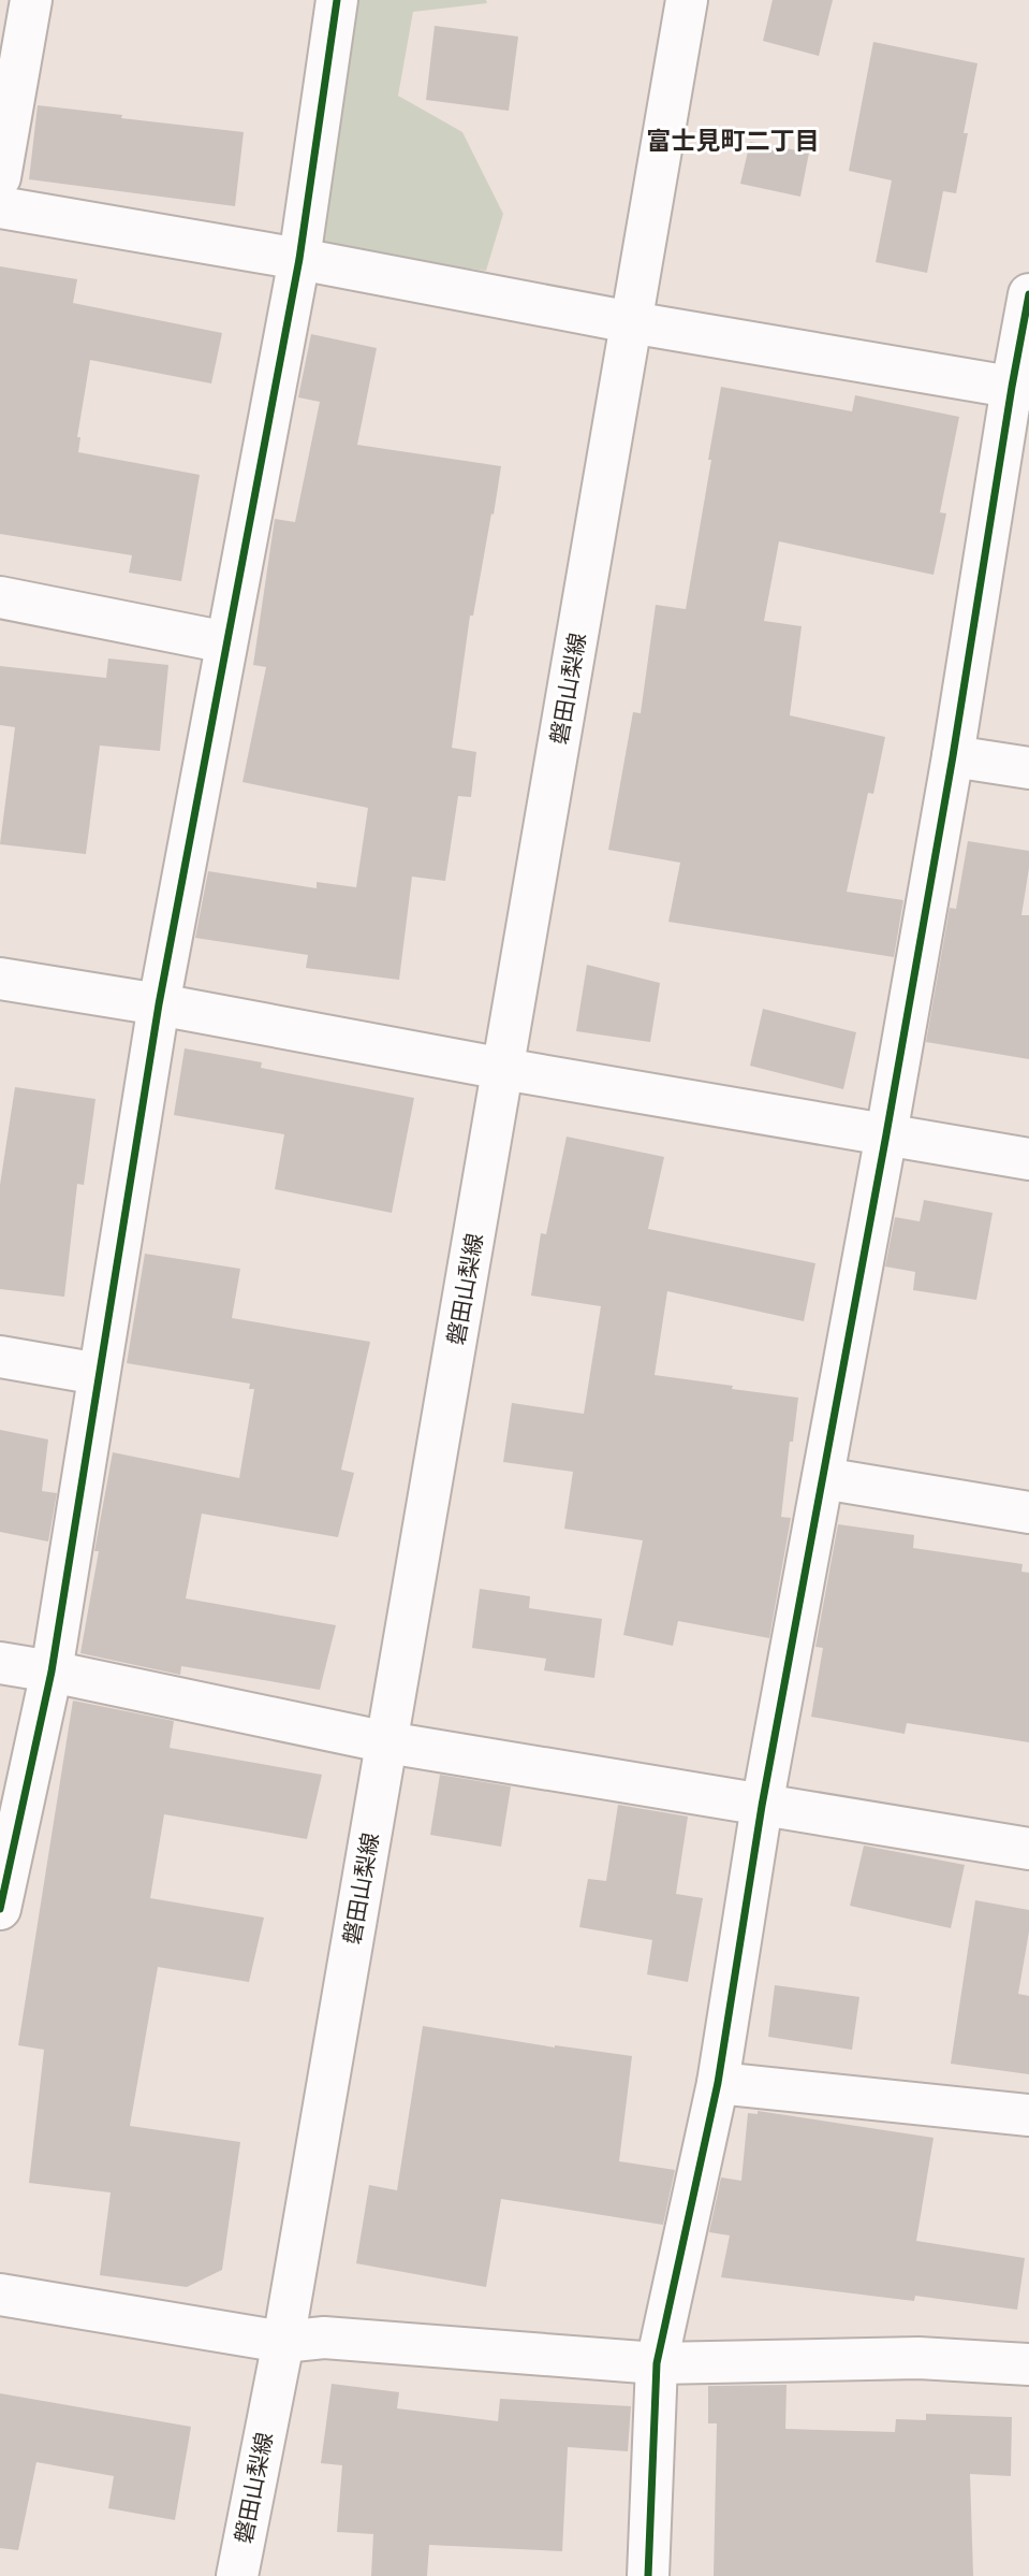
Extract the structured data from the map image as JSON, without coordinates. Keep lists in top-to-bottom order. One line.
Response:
{"streets":{"street":["磐田山梨線"]},"districts":["富士見町二丁目"]}
